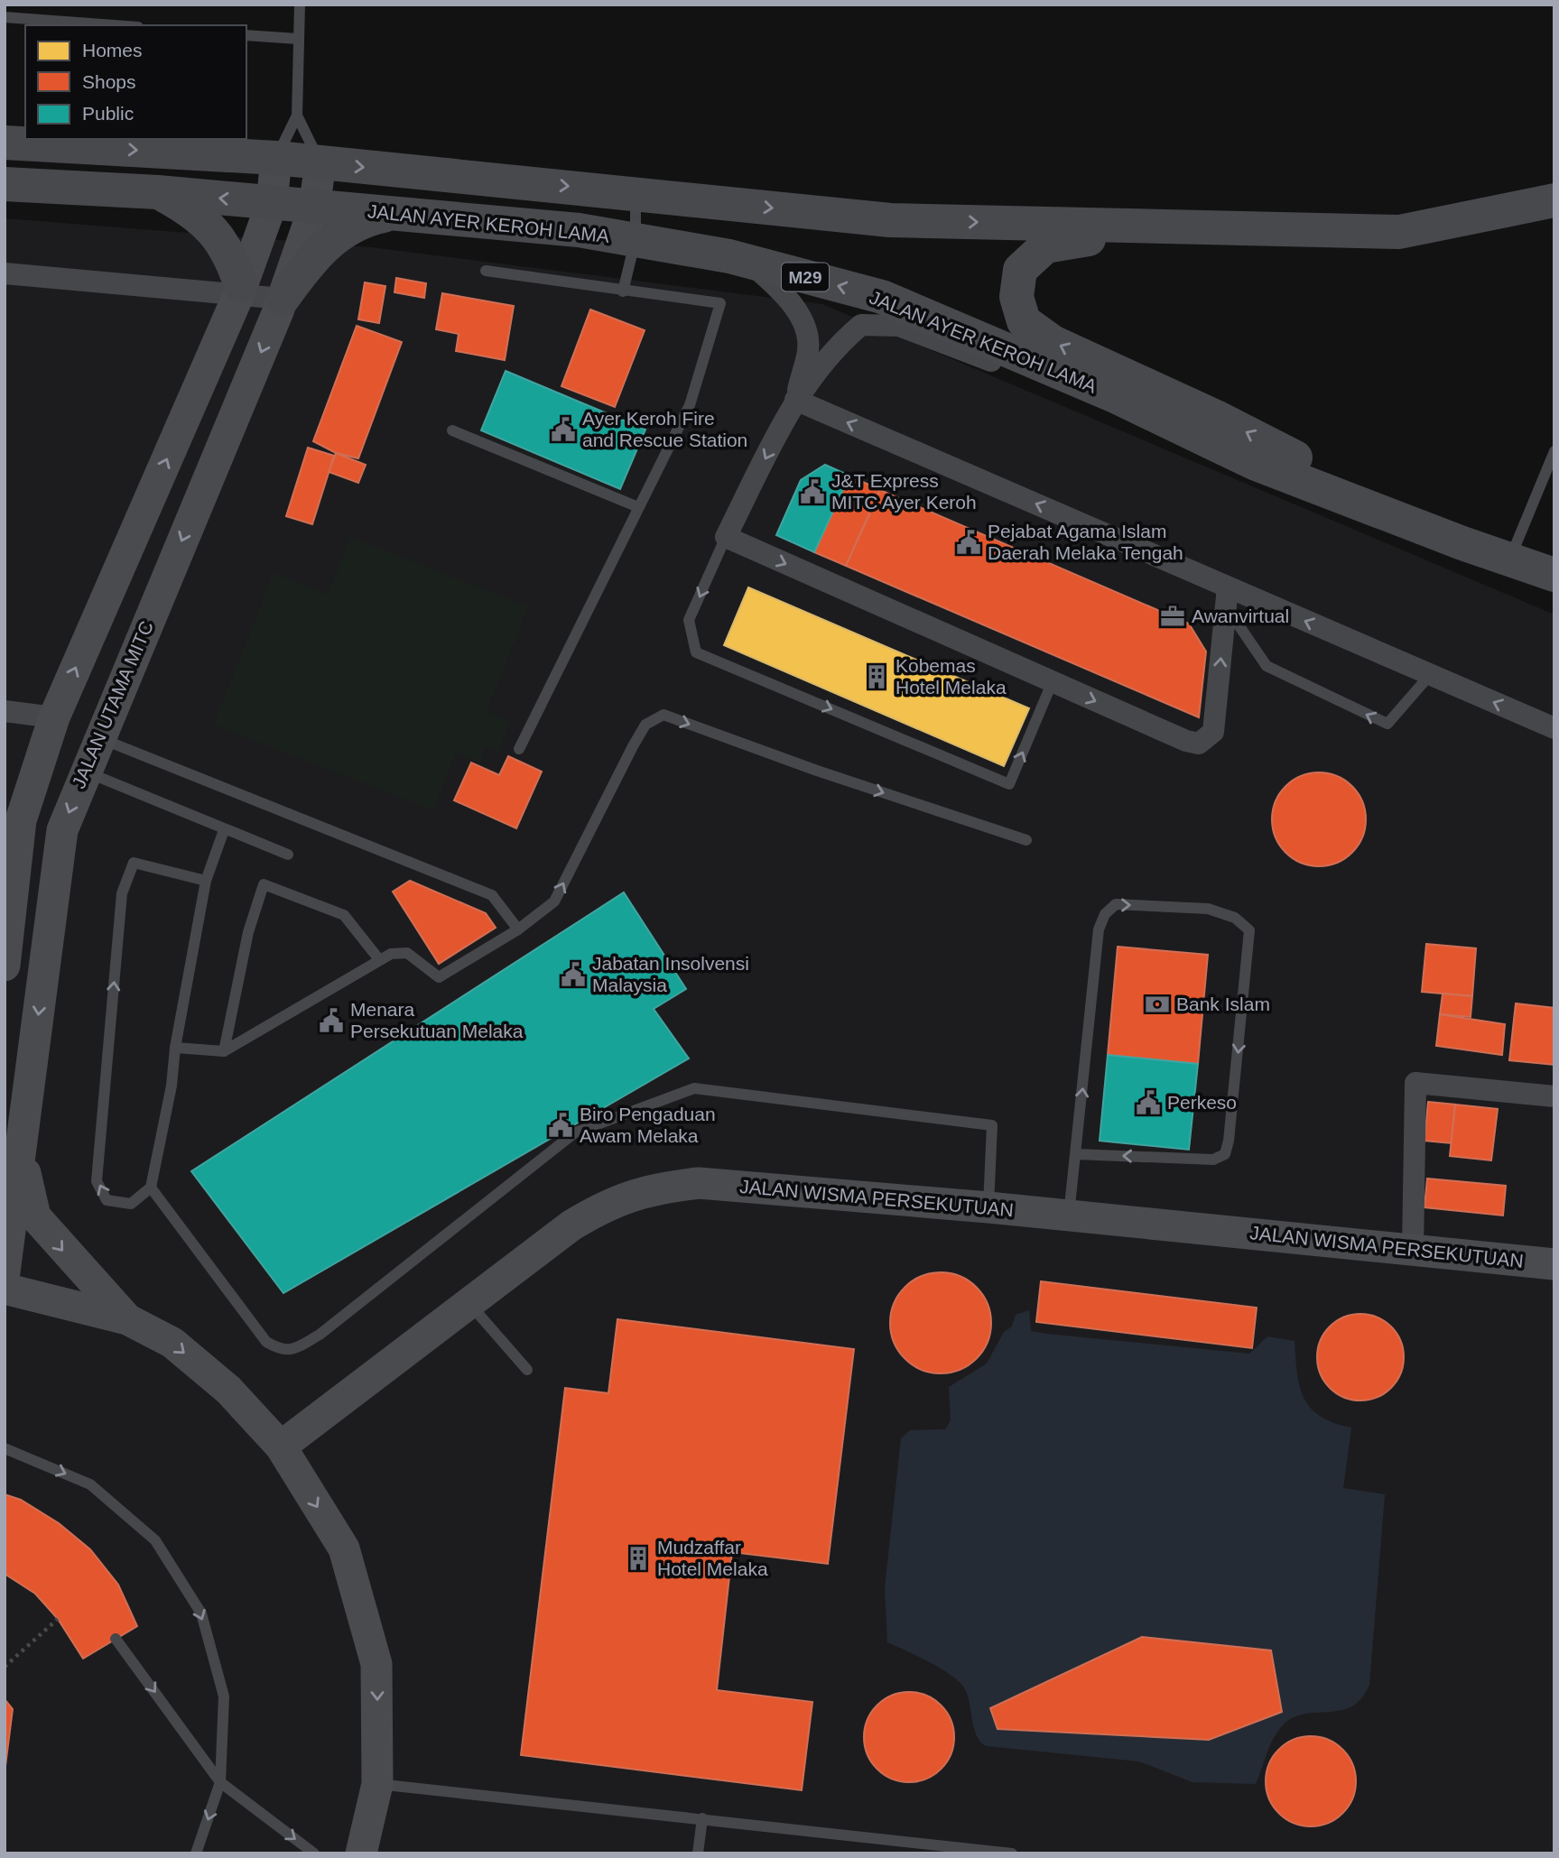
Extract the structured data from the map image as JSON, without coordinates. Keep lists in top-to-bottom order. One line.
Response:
{"streets":{"main road":["JALAN AYER KEROH LAMA","M29","JALAN UTAMA MITC","JALAN WISMA PERSEKUTUAN"]},"crossings":[["JALAN AYER KEROH LAMA","JALAN UTAMA MITC"]],"places":{"public building":["Ayer Keroh Fire and Rescue Station","J&T Express MITC Ayer Keroh","Pejabat Agama Islam Daerah Melaka Tengah","Jabatan Insolvensi Malaysia","Menara Persekutuan Melaka","Perkeso","Biro Pengaduan Awam Melaka"],"office":["Awanvirtual"],"building":["Kobemas Hotel Melaka","Mudzaffar Hotel Melaka"],"bank":["Bank Islam"]},"legend":["Homes","Shops","Public"]}
